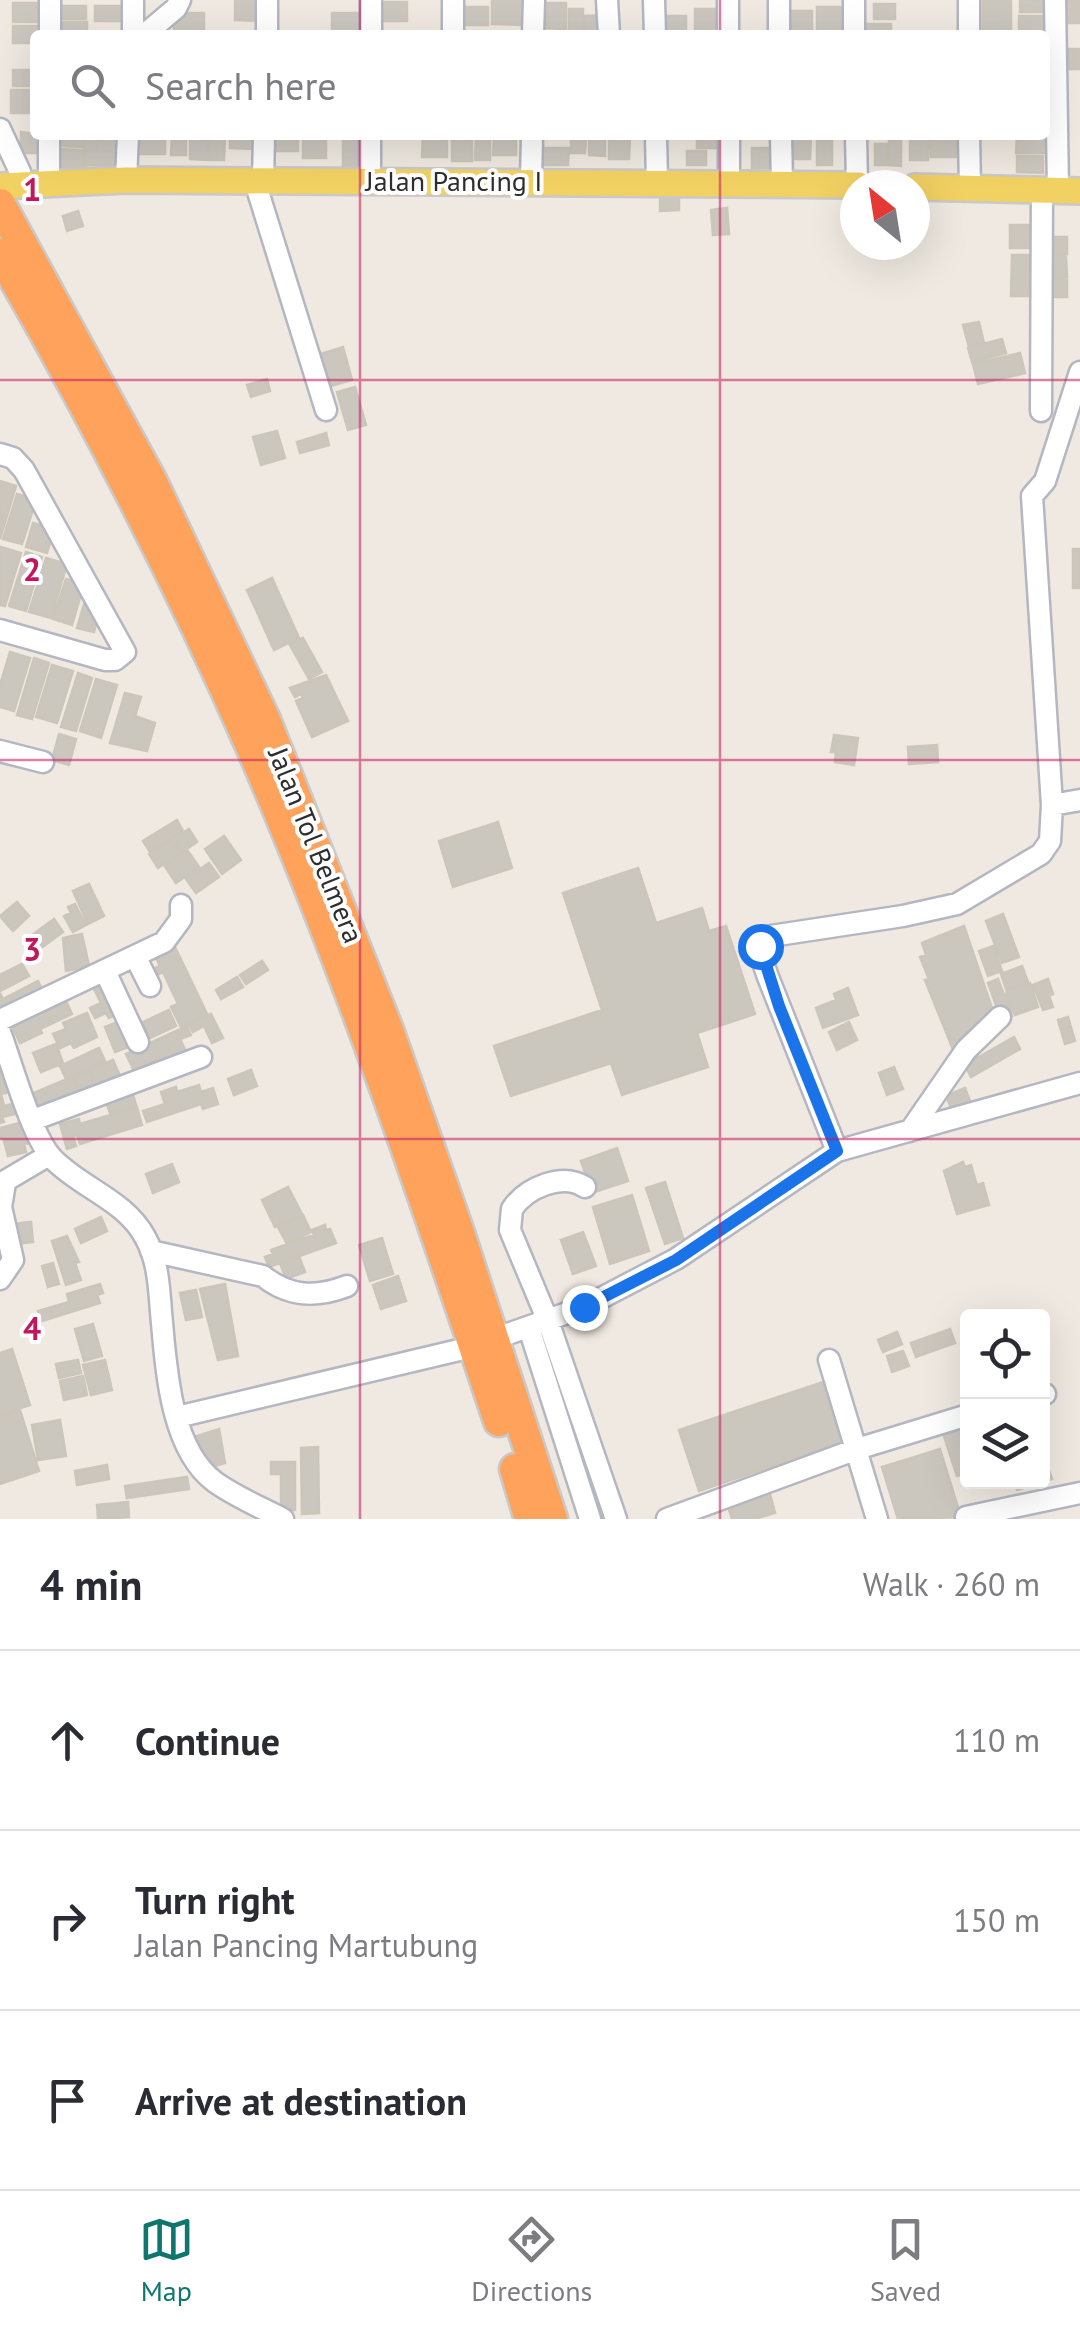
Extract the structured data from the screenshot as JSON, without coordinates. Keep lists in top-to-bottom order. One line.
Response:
{"streets":{"highway":["Jalan Tol Belmera"],"main road":["Jalan Pancing I"]},"north":"top left","page":{"search":"Search here","heading":["4 min","Walk · 260 m"],"list":[["Continue","110 m"],["Turn right","Jalan Pancing Martubung","150 m"],"Arrive at destination"],"nav":["Map","Directions","Saved"]},"grid":{"rows":["1","2","3","4"]}}
